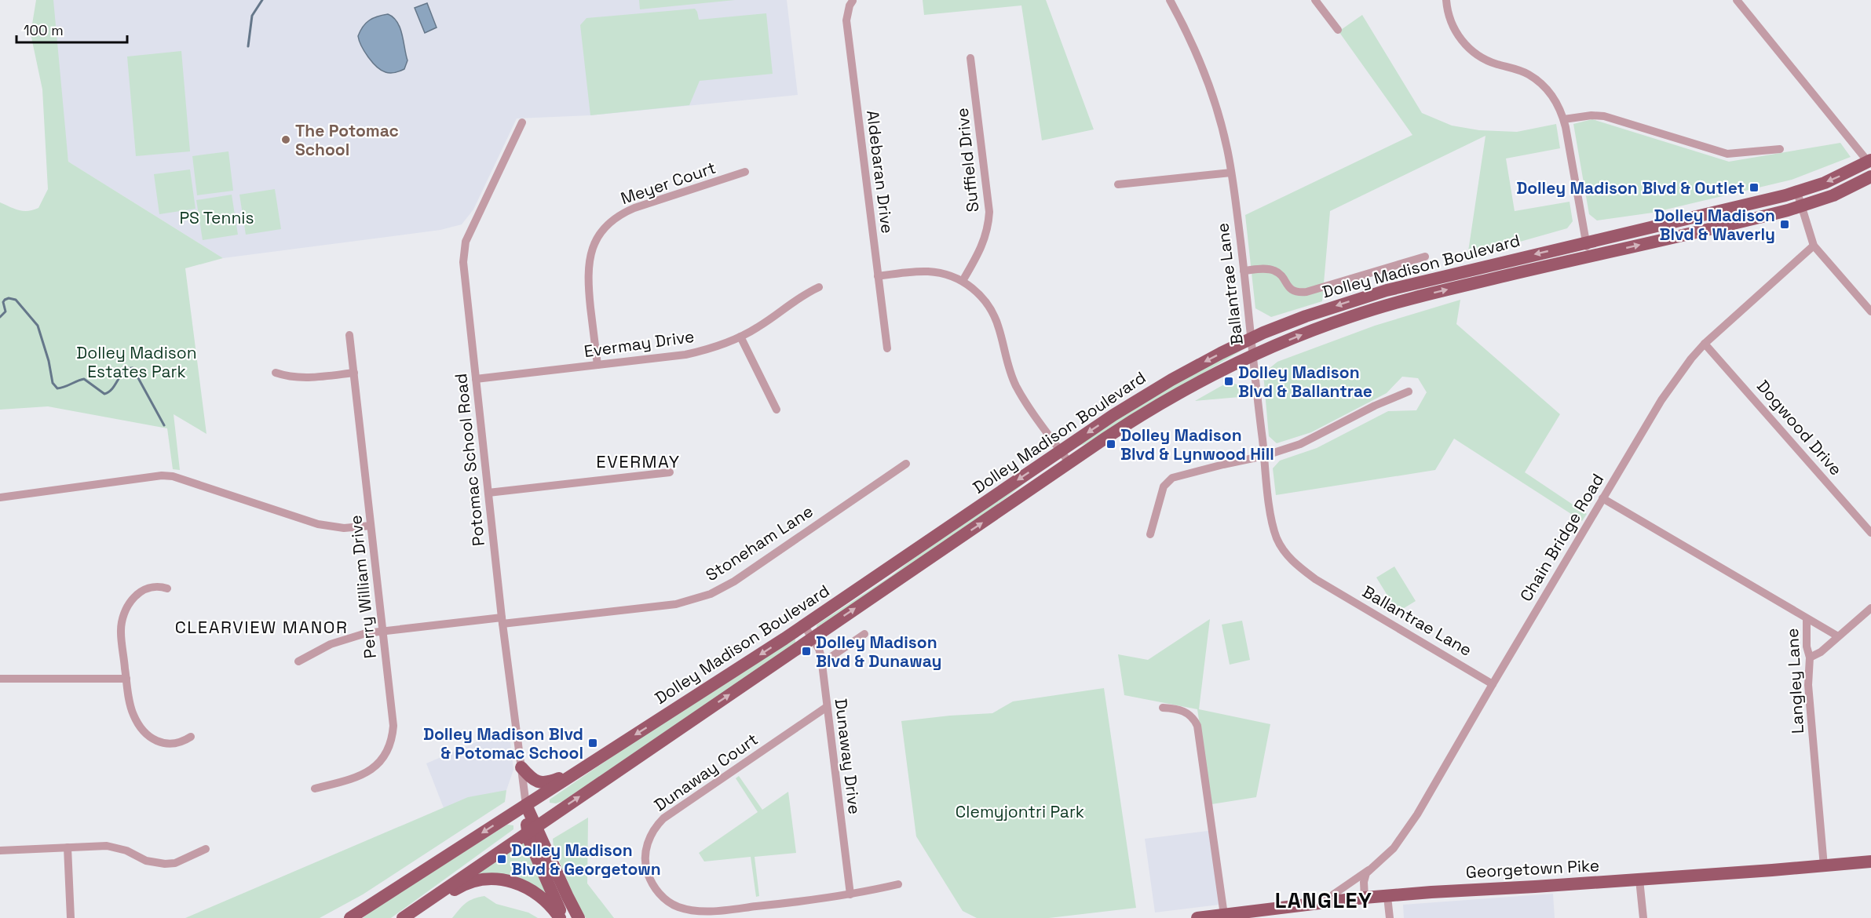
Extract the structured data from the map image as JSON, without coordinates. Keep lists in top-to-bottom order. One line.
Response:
{"streets":{"main road":["Dolley Madison Boulevard","Georgetown Pike"],"street":["Suffield Drive","Aldebaran Drive","Meyer Court","Ballantrae Lane","Evermay Drive","Dogwood Drive","Potomac School Road","Chain Bridge Road","Stoneham Lane","Perry William Drive","Langley Lane","Dunaway Drive","Dunaway Court"]},"crossings":[["Meyer Court","Evermay Drive"],["Dolley Madison Boulevard","Ballantrae Lane"],["Dolley Madison Boulevard","Potomac School Road"],["Dolley Madison Boulevard","Dunaway Drive"],["Ballantrae Lane","Chain Bridge Road"],["Evermay Drive","Potomac School Road"],["Dogwood Drive","Chain Bridge Road"],["Potomac School Road","Stoneham Lane"],["Chain Bridge Road","Langley Lane"],["Chain Bridge Road","Georgetown Pike"],["Stoneham Lane","Perry William Drive"],["Langley Lane","Georgetown Pike"],["Dunaway Drive","Dunaway Court"]],"districts":["EVERMAY","CLEARVIEW MANOR","LANGLEY"],"parks":["PS Tennis","Dolley Madison Estates Park","Clemyjontri Park"],"places":{"other":["The Potomac School"],"transit":["Dolley Madison Blvd & Outlet","Dolley Madison Blvd & Waverly","Dolley Madison Blvd & Ballantrae","Dolley Madison Blvd & Lynwood Hill","Dolley Madison Blvd & Dunaway","Dolley Madison Blvd & Potomac School","Dolley Madison Blvd & Georgetown"]},"scale_bar":"100 m"}
